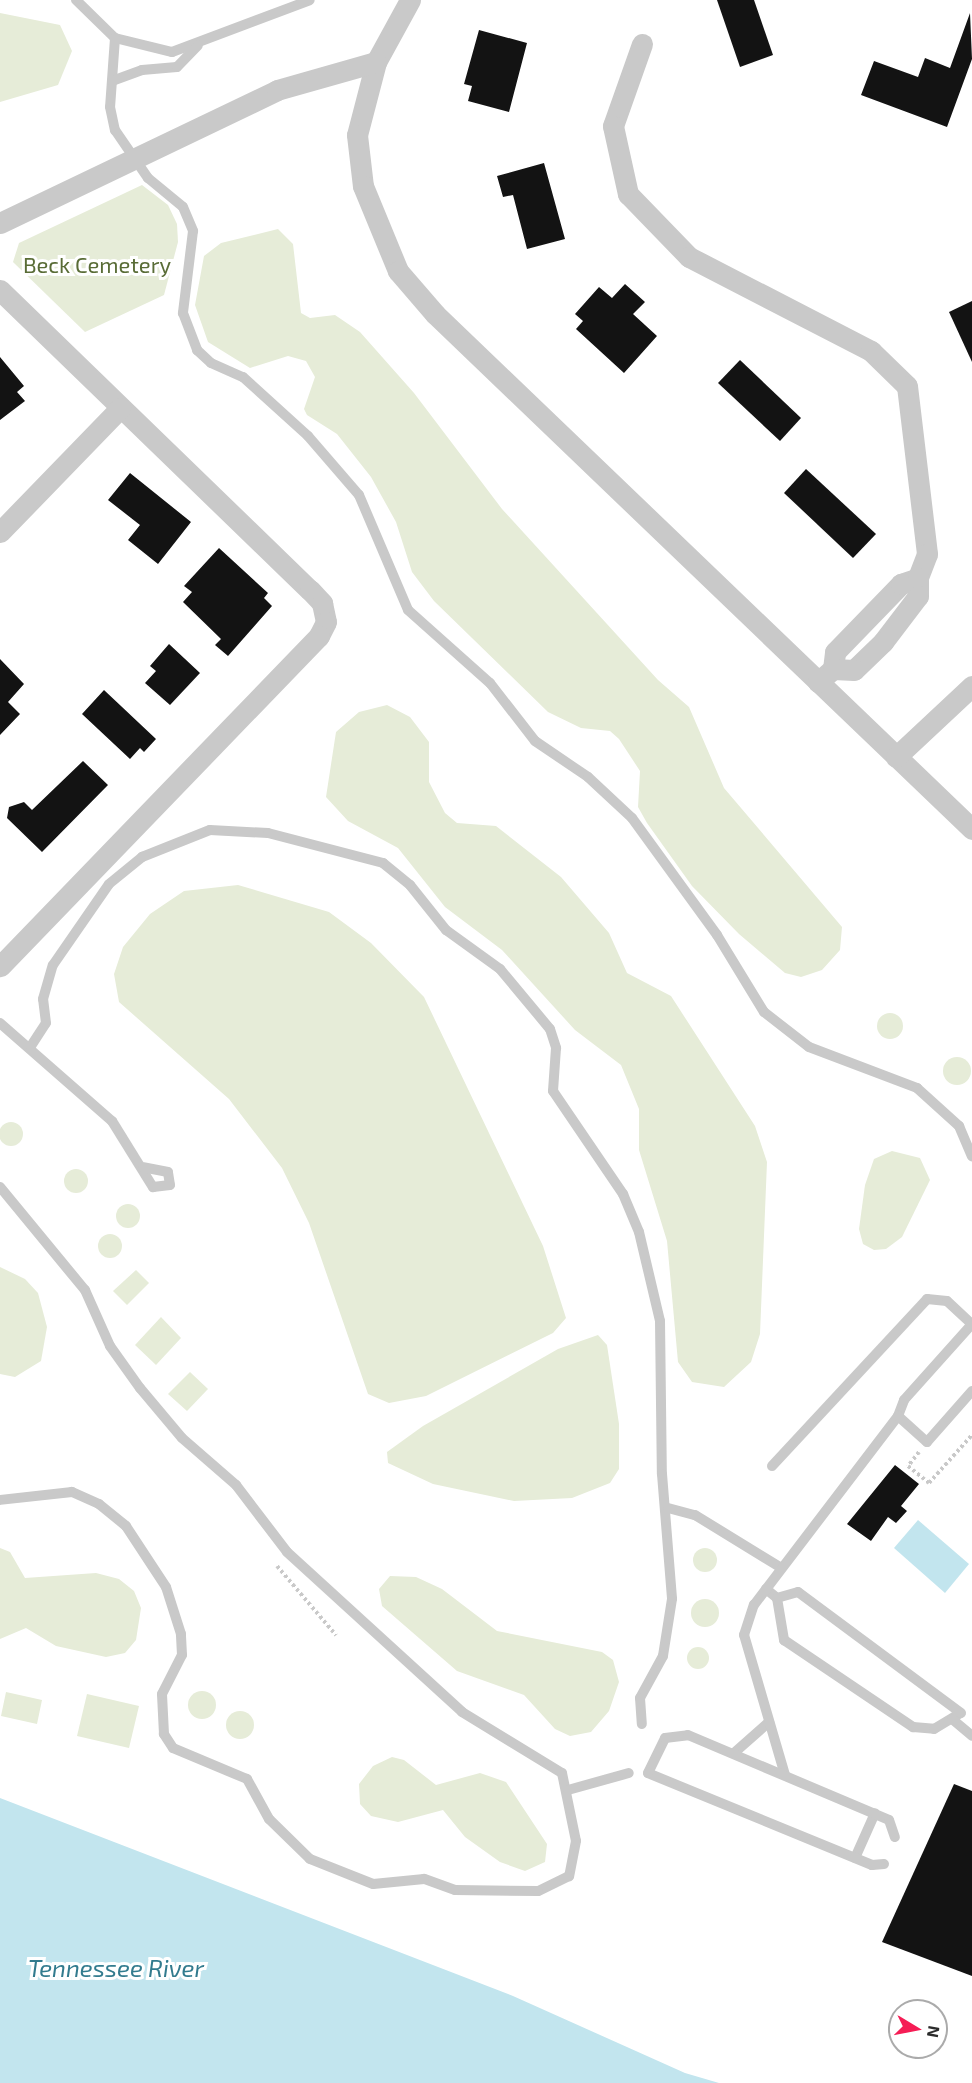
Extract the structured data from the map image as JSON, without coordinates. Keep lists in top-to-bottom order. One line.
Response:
{"water":["Tennessee River"],"parks":["Beck Cemetery"],"north":"right"}
